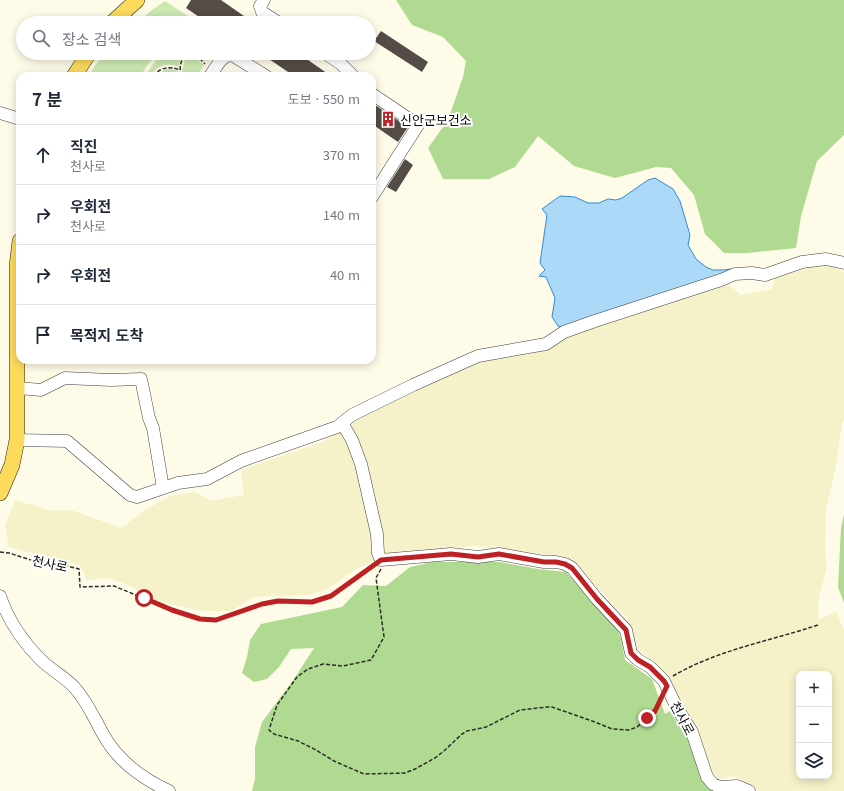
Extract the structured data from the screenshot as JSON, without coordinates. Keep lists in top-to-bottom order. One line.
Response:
{"streets":{"street":["천사로"]},"places":{"building":["신안군보건소"]},"page":{"search":"장소 검색","heading":["7 분","도보 · 550 m"],"list":[["직진","천사로","370 m"],["우회전","천사로","140 m"],["우회전","40 m"],"목적지 도착"],"map_buttons":["+","−"]}}
